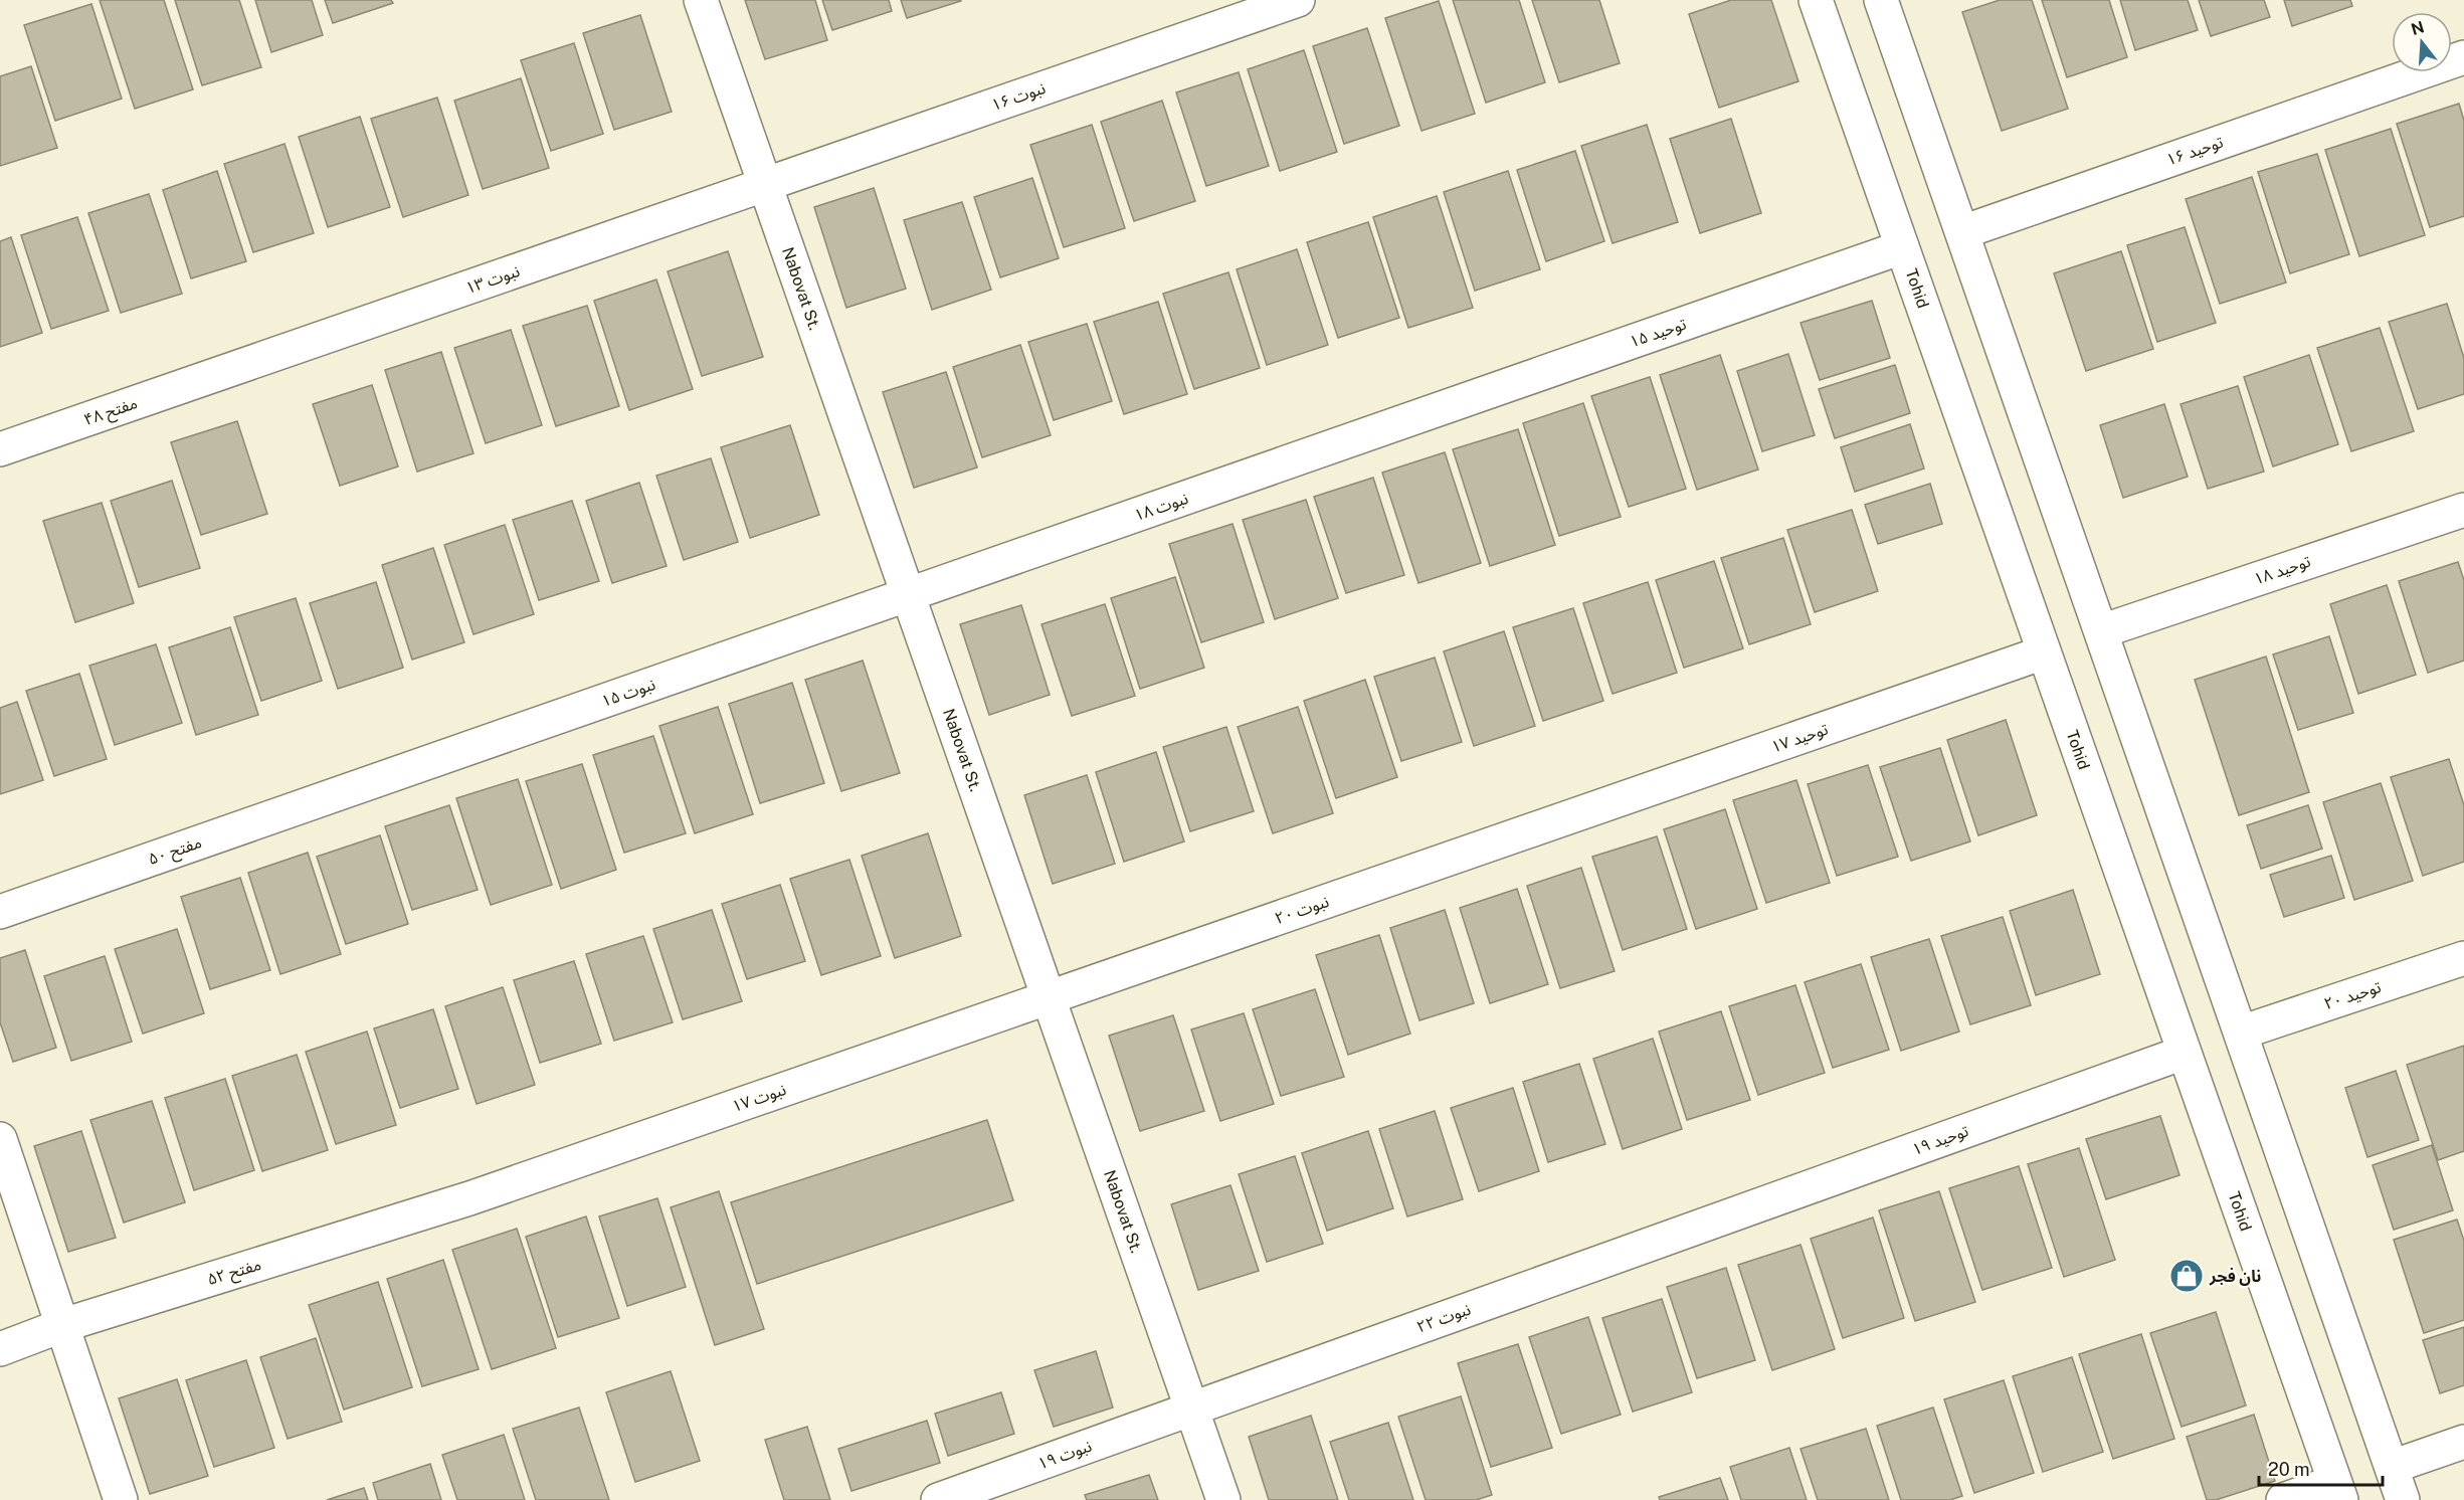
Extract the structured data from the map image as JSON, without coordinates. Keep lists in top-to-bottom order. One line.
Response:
{"streets":{"street":["نبوت ۱۶","توحید ۱۶","نبوت ۱۳","Nabovat St.","Tohid","توحید ۱۵","مفتح ۴۸","نبوت ۱۸","توحید ۱۸","نبوت ۱۵","توحید ۱۷","مفتح ۵۰","نبوت ۲۰","توحید ۲۰","نبوت ۱۷","توحید ۱۹","مفتح ۵۲","نبوت ۲۲","نبوت ۱۹"]},"crossings":[["نبوت ۱۶","نبوت ۱۳"],["نبوت ۱۶","Nabovat St."],["نبوت ۱۳","Nabovat St."],["نبوت ۱۳","مفتح ۴۸"],["Nabovat St.","نبوت ۱۸"],["Nabovat St.","نبوت ۱۵"],["Nabovat St.","نبوت ۲۰"],["Nabovat St.","نبوت ۱۷"],["Nabovat St.","نبوت ۲۲"],["Nabovat St.","نبوت ۱۹"],["Tohid","توحید ۱۵"],["Tohid","توحید ۱۷"],["Tohid","توحید ۱۹"],["توحید ۱۵","نبوت ۱۸"],["نبوت ۱۸","نبوت ۱۵"],["نبوت ۱۵","مفتح ۵۰"],["توحید ۱۷","نبوت ۲۰"],["نبوت ۲۰","نبوت ۱۷"],["نبوت ۱۷","مفتح ۵۲"],["توحید ۱۹","نبوت ۲۲"],["نبوت ۲۲","نبوت ۱۹"]],"places":{"shop":["نان فجر"]},"scale_bar":"20 m","north":"top"}
